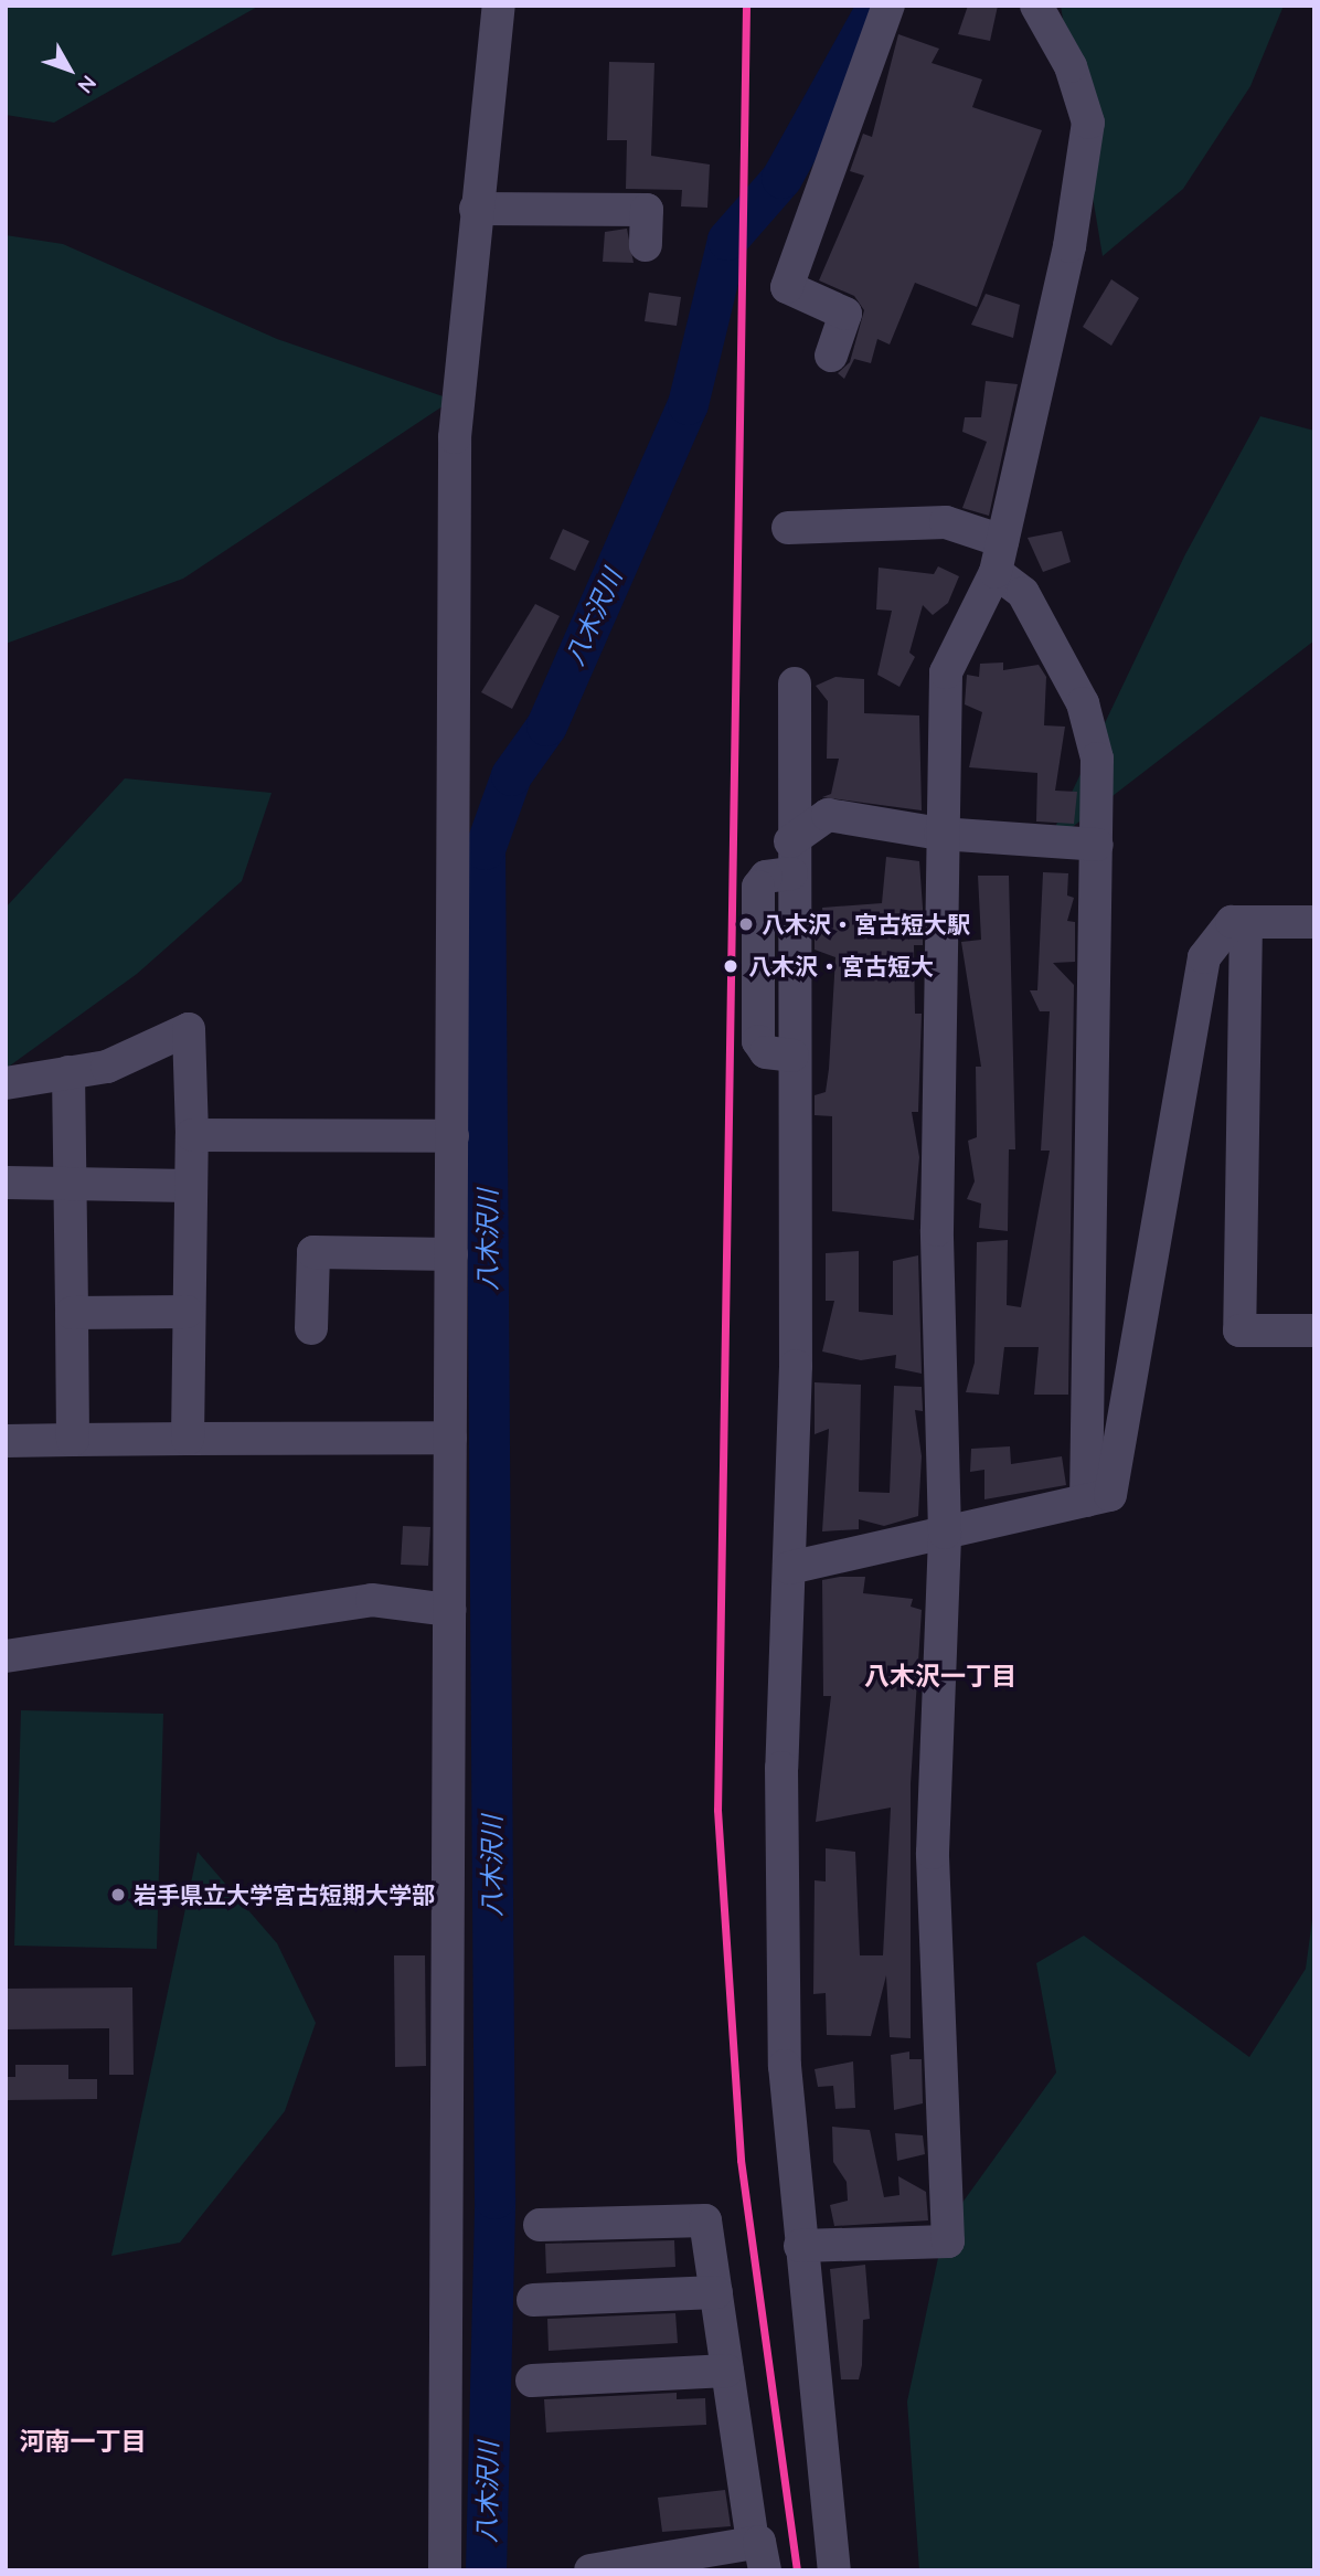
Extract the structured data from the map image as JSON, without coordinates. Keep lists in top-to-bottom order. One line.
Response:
{"districts":["八木沢一丁目","河南一丁目"],"water":["八木沢川"],"places":["八木沢・宮古短大駅","八木沢・宮古短大","岩手県立大学宮古短期大学部"],"north":"bottom right"}
